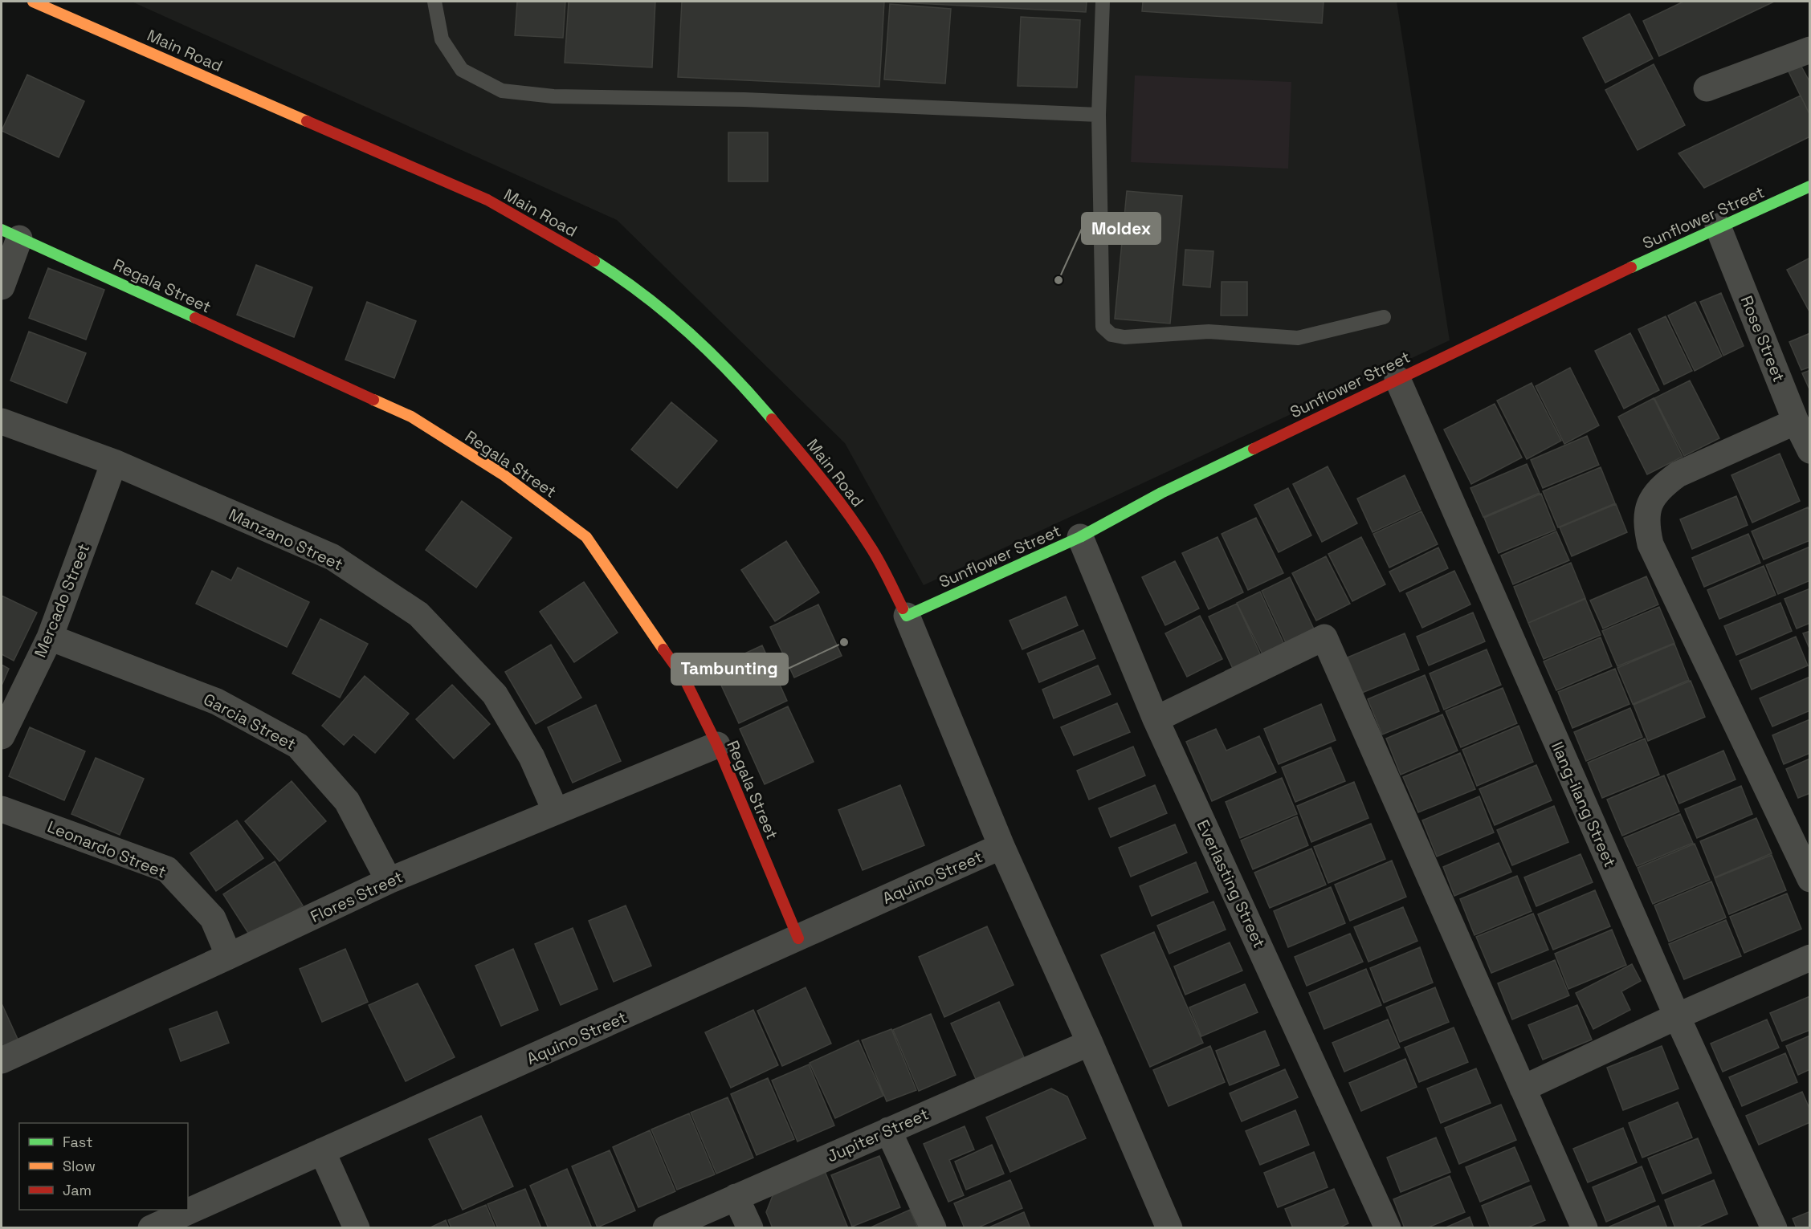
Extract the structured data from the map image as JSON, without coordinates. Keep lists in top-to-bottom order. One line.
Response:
{"streets":{"main road":["Main Road","Sunflower Street","Regala Street"],"street":["Rose Street","Manzano Street","Mercado Street","Garcia Street","Ilang-ilang Street","Leonardo Street","Aquino Street","Everlasting Street","Flores Street","Jupiter Street"]},"crossings":[["Main Road","Sunflower Street"],["Sunflower Street","Rose Street"],["Sunflower Street","Ilang-ilang Street"],["Sunflower Street","Everlasting Street"],["Regala Street","Aquino Street"],["Regala Street","Flores Street"],["Manzano Street","Mercado Street"],["Manzano Street","Flores Street"],["Mercado Street","Garcia Street"],["Garcia Street","Flores Street"],["Leonardo Street","Flores Street"]],"places":["Moldex","Tambunting"],"legend":["Fast","Slow","Jam"]}
